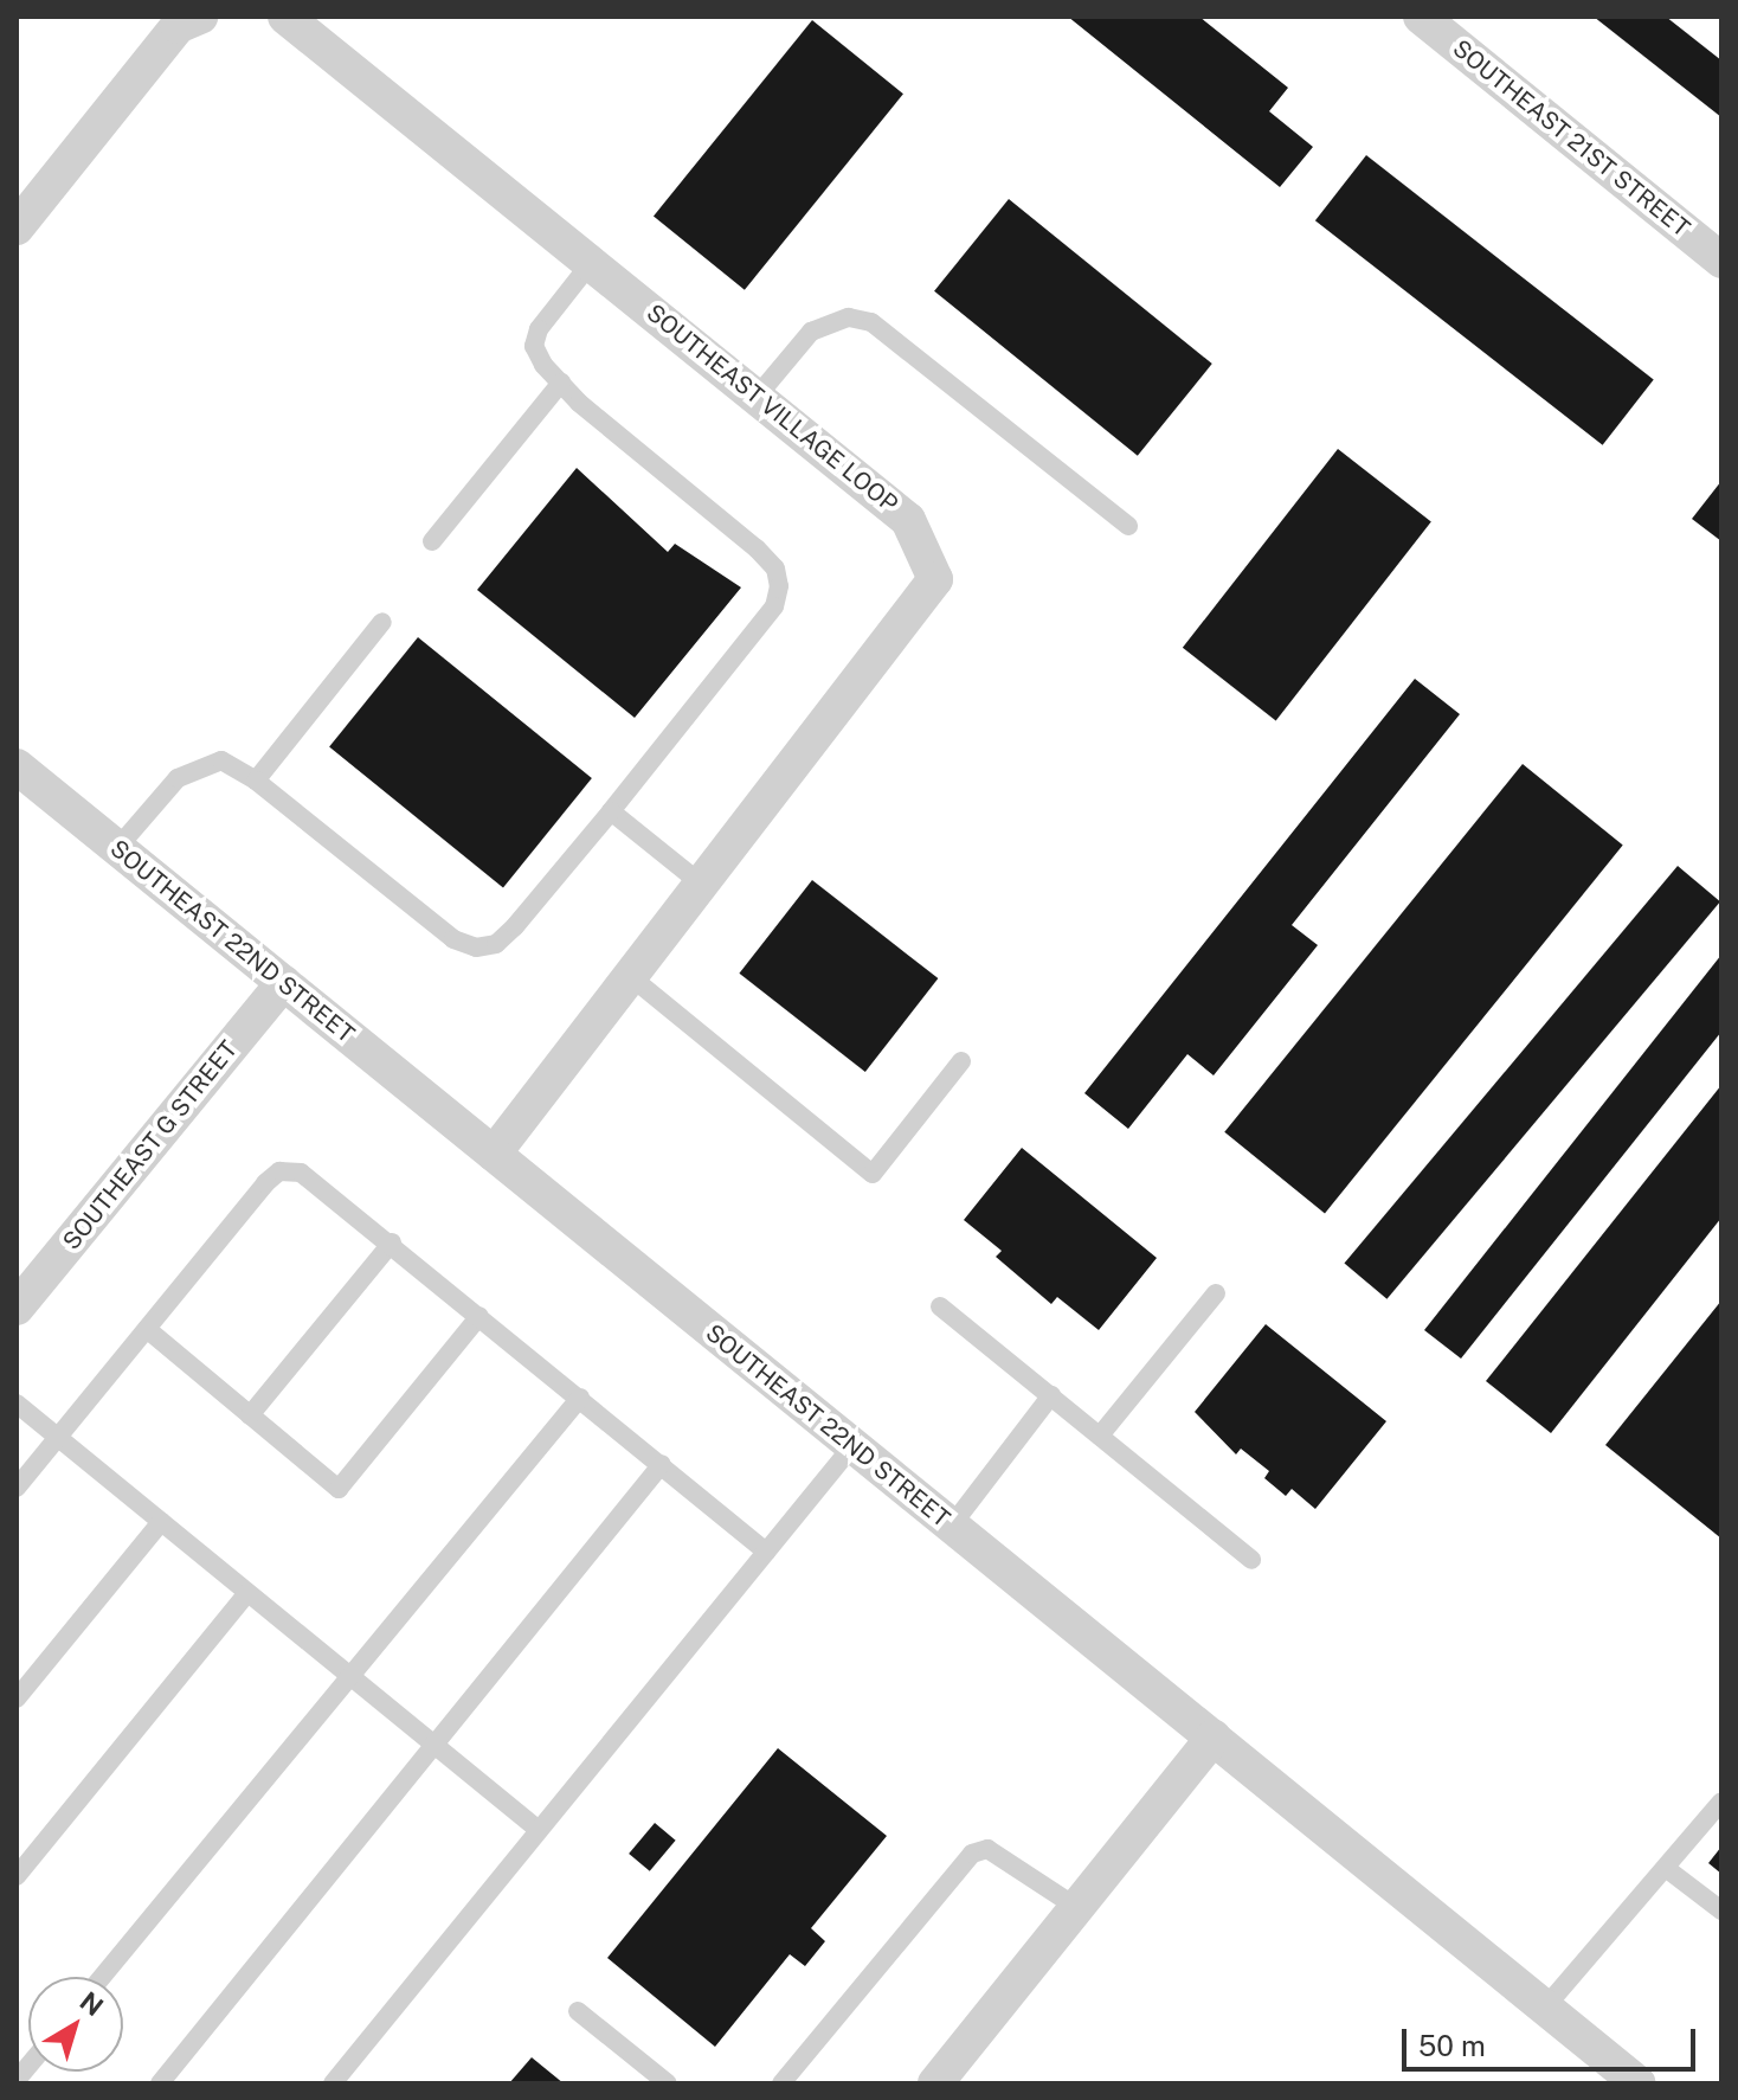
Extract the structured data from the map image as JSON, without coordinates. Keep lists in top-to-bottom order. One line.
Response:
{"streets":{"street":["SOUTHEAST 21ST STREET","SOUTHEAST VILLAGE LOOP","SOUTHEAST 22ND STREET","SOUTHEAST G STREET"]},"crossings":[["SOUTHEAST VILLAGE LOOP","SOUTHEAST 22ND STREET"],["SOUTHEAST 22ND STREET","SOUTHEAST G STREET"]],"scale_bar":"50 m","north":"top right"}
